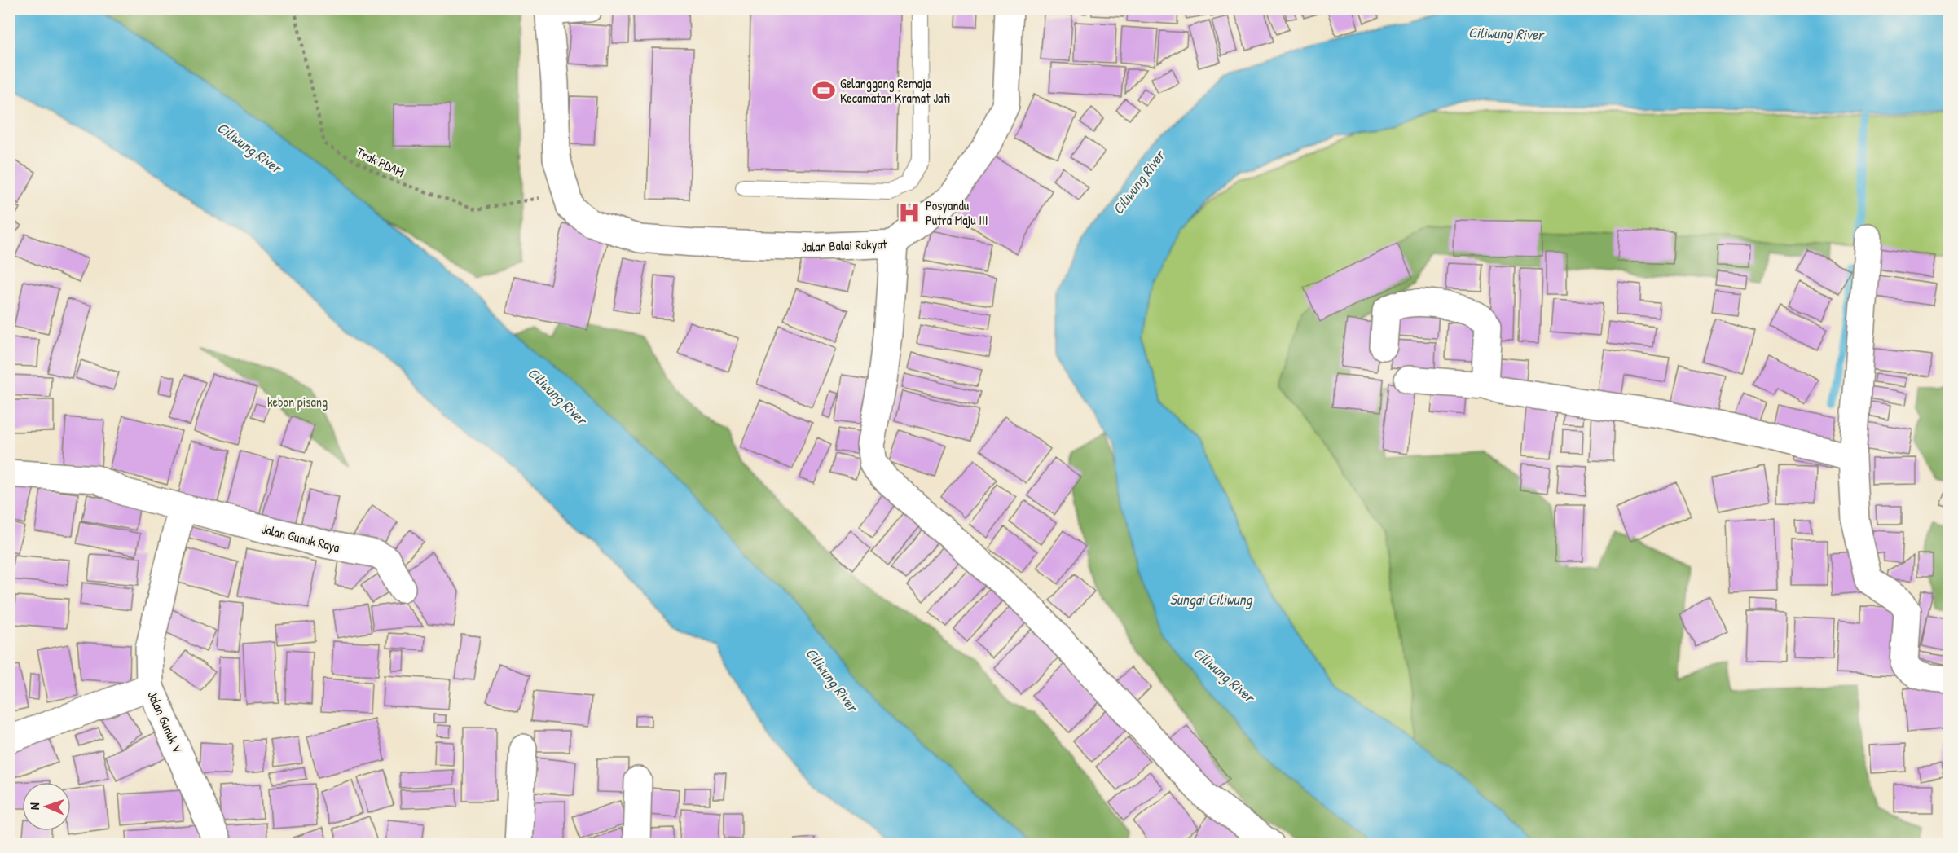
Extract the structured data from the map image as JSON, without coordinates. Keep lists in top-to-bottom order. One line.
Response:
{"streets":{"street":["Jalan Balai Rakyat","Jalan Gunuk Raya","Jalan Gunuk V"],"path":["Trak PDAM"]},"crossings":[["Trak PDAM","Jalan Balai Rakyat"],["Jalan Gunuk Raya","Jalan Gunuk V"]],"water":["Ciliwung River","Sungai Ciliwung"],"parks":["kebon pisang"],"places":{"sports":["Gelanggang Remaja Kecamatan Kramat Jati"],"hospital":["Posyandu Putra Maju III"]},"north":"left"}
